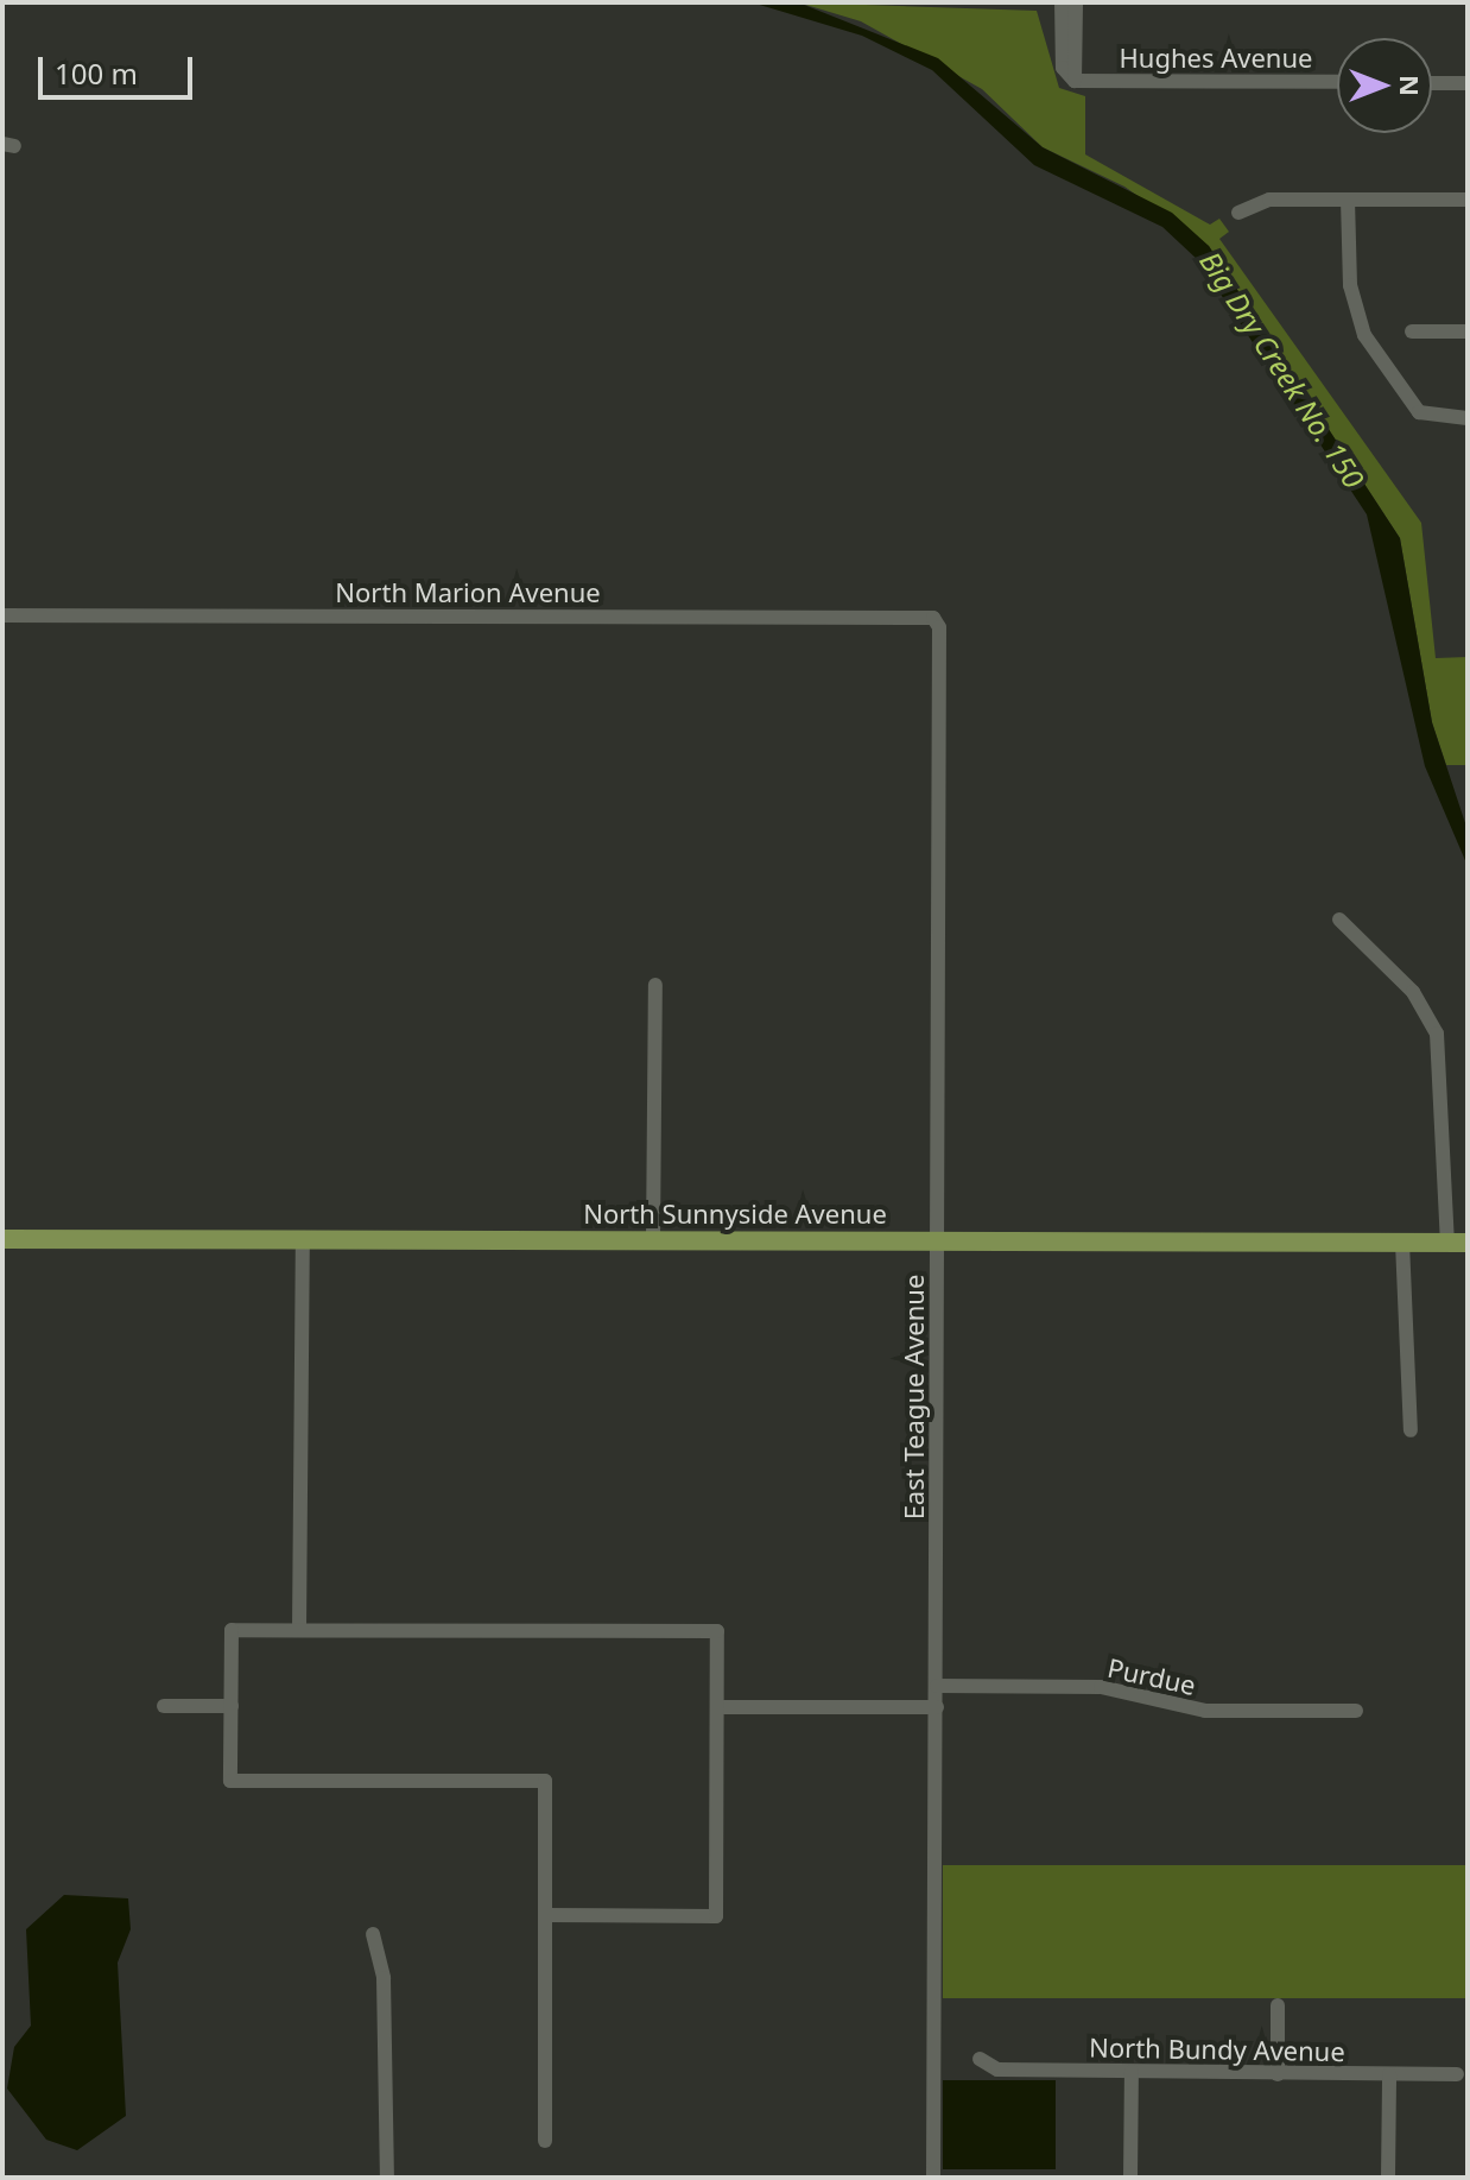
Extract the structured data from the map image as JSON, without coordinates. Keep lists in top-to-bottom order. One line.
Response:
{"streets":{"main road":["North Sunnyside Avenue"],"street":["Hughes Avenue","North Marion Avenue","East Teague Avenue","Purdue","North Bundy Avenue"]},"crossings":[["North Marion Avenue","East Teague Avenue"],["North Sunnyside Avenue","East Teague Avenue"],["East Teague Avenue","Purdue"]],"water":["Big Dry Creek No. 150"],"scale_bar":"100 m","north":"right"}
